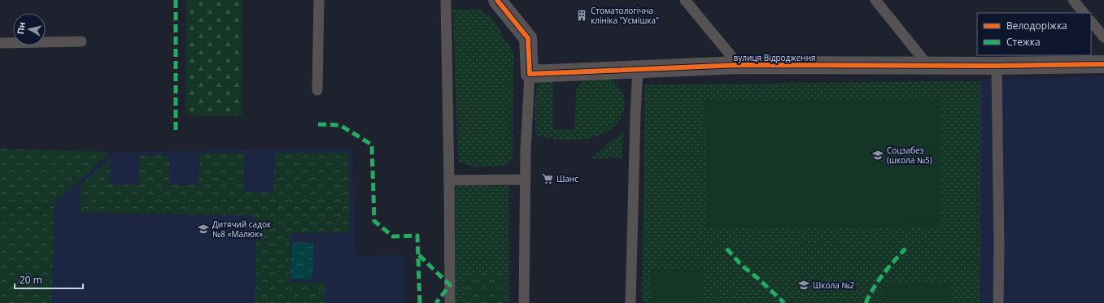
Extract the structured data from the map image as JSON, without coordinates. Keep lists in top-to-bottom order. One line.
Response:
{"streets":{"street":["вулиця Відродження"]},"places":{"building":["Стоматологічна клініка \"Усмішка\""],"school or university":["Соцзабез (школа №5)","Дитячий садок №8 «Малюк»","Школа №2"],"supermarket":["Шанс"]},"legend":["Велодоріжка","Стежка"],"scale_bar":"20 m","north":"left"}
